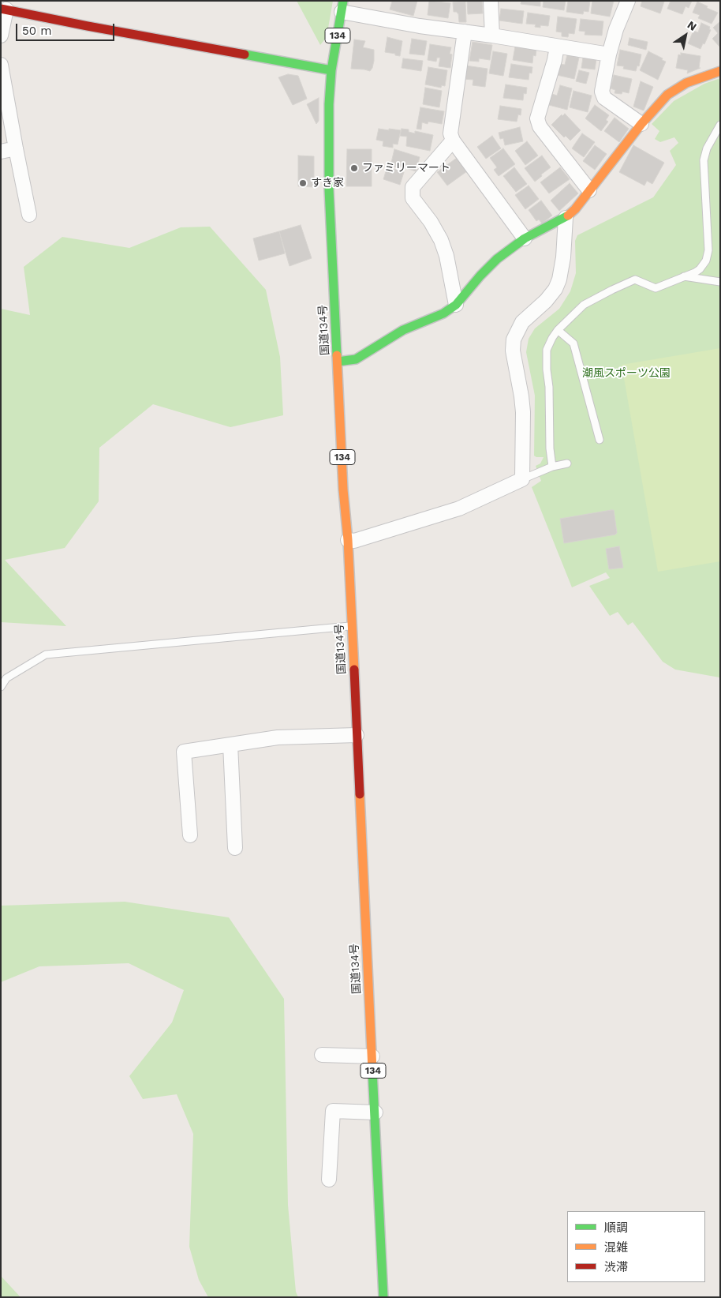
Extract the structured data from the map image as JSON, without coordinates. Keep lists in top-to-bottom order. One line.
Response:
{"streets":{"main road":["134","国道134号"]},"parks":["潮風スポーツ公園"],"places":["ファミリーマート","すき家"],"legend":["順調","混雑","渋滞"],"scale_bar":"50 m","north":"top right"}
